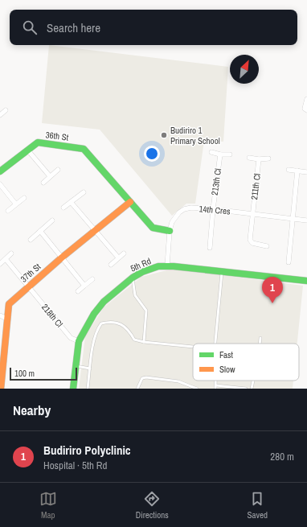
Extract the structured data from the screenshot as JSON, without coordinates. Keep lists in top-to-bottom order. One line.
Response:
{"streets":{"street":["36th St","213th Cl","211th Cl","14th Cres","5th Rd","37th St","218th Cl"]},"crossings":[["36th St","37th St"],["213th Cl","14th Cres"],["211th Cl","14th Cres"],["14th Cres","5th Rd"],["5th Rd","218th Cl"],["37th St","218th Cl"]],"places":["Budiriro 1 Primary School"],"legend":["Fast","Slow"],"scale_bar":"100 m","north":"top right","page":{"search":"Search here","pins":"1","scale":"100 m","heading":"Nearby","list":[{"mark":"1","name":"Budiriro Polyclinic","note":"Hospital · 5th Rd","value":"280 m"}],"nav":["Map","Directions","Saved"]}}
